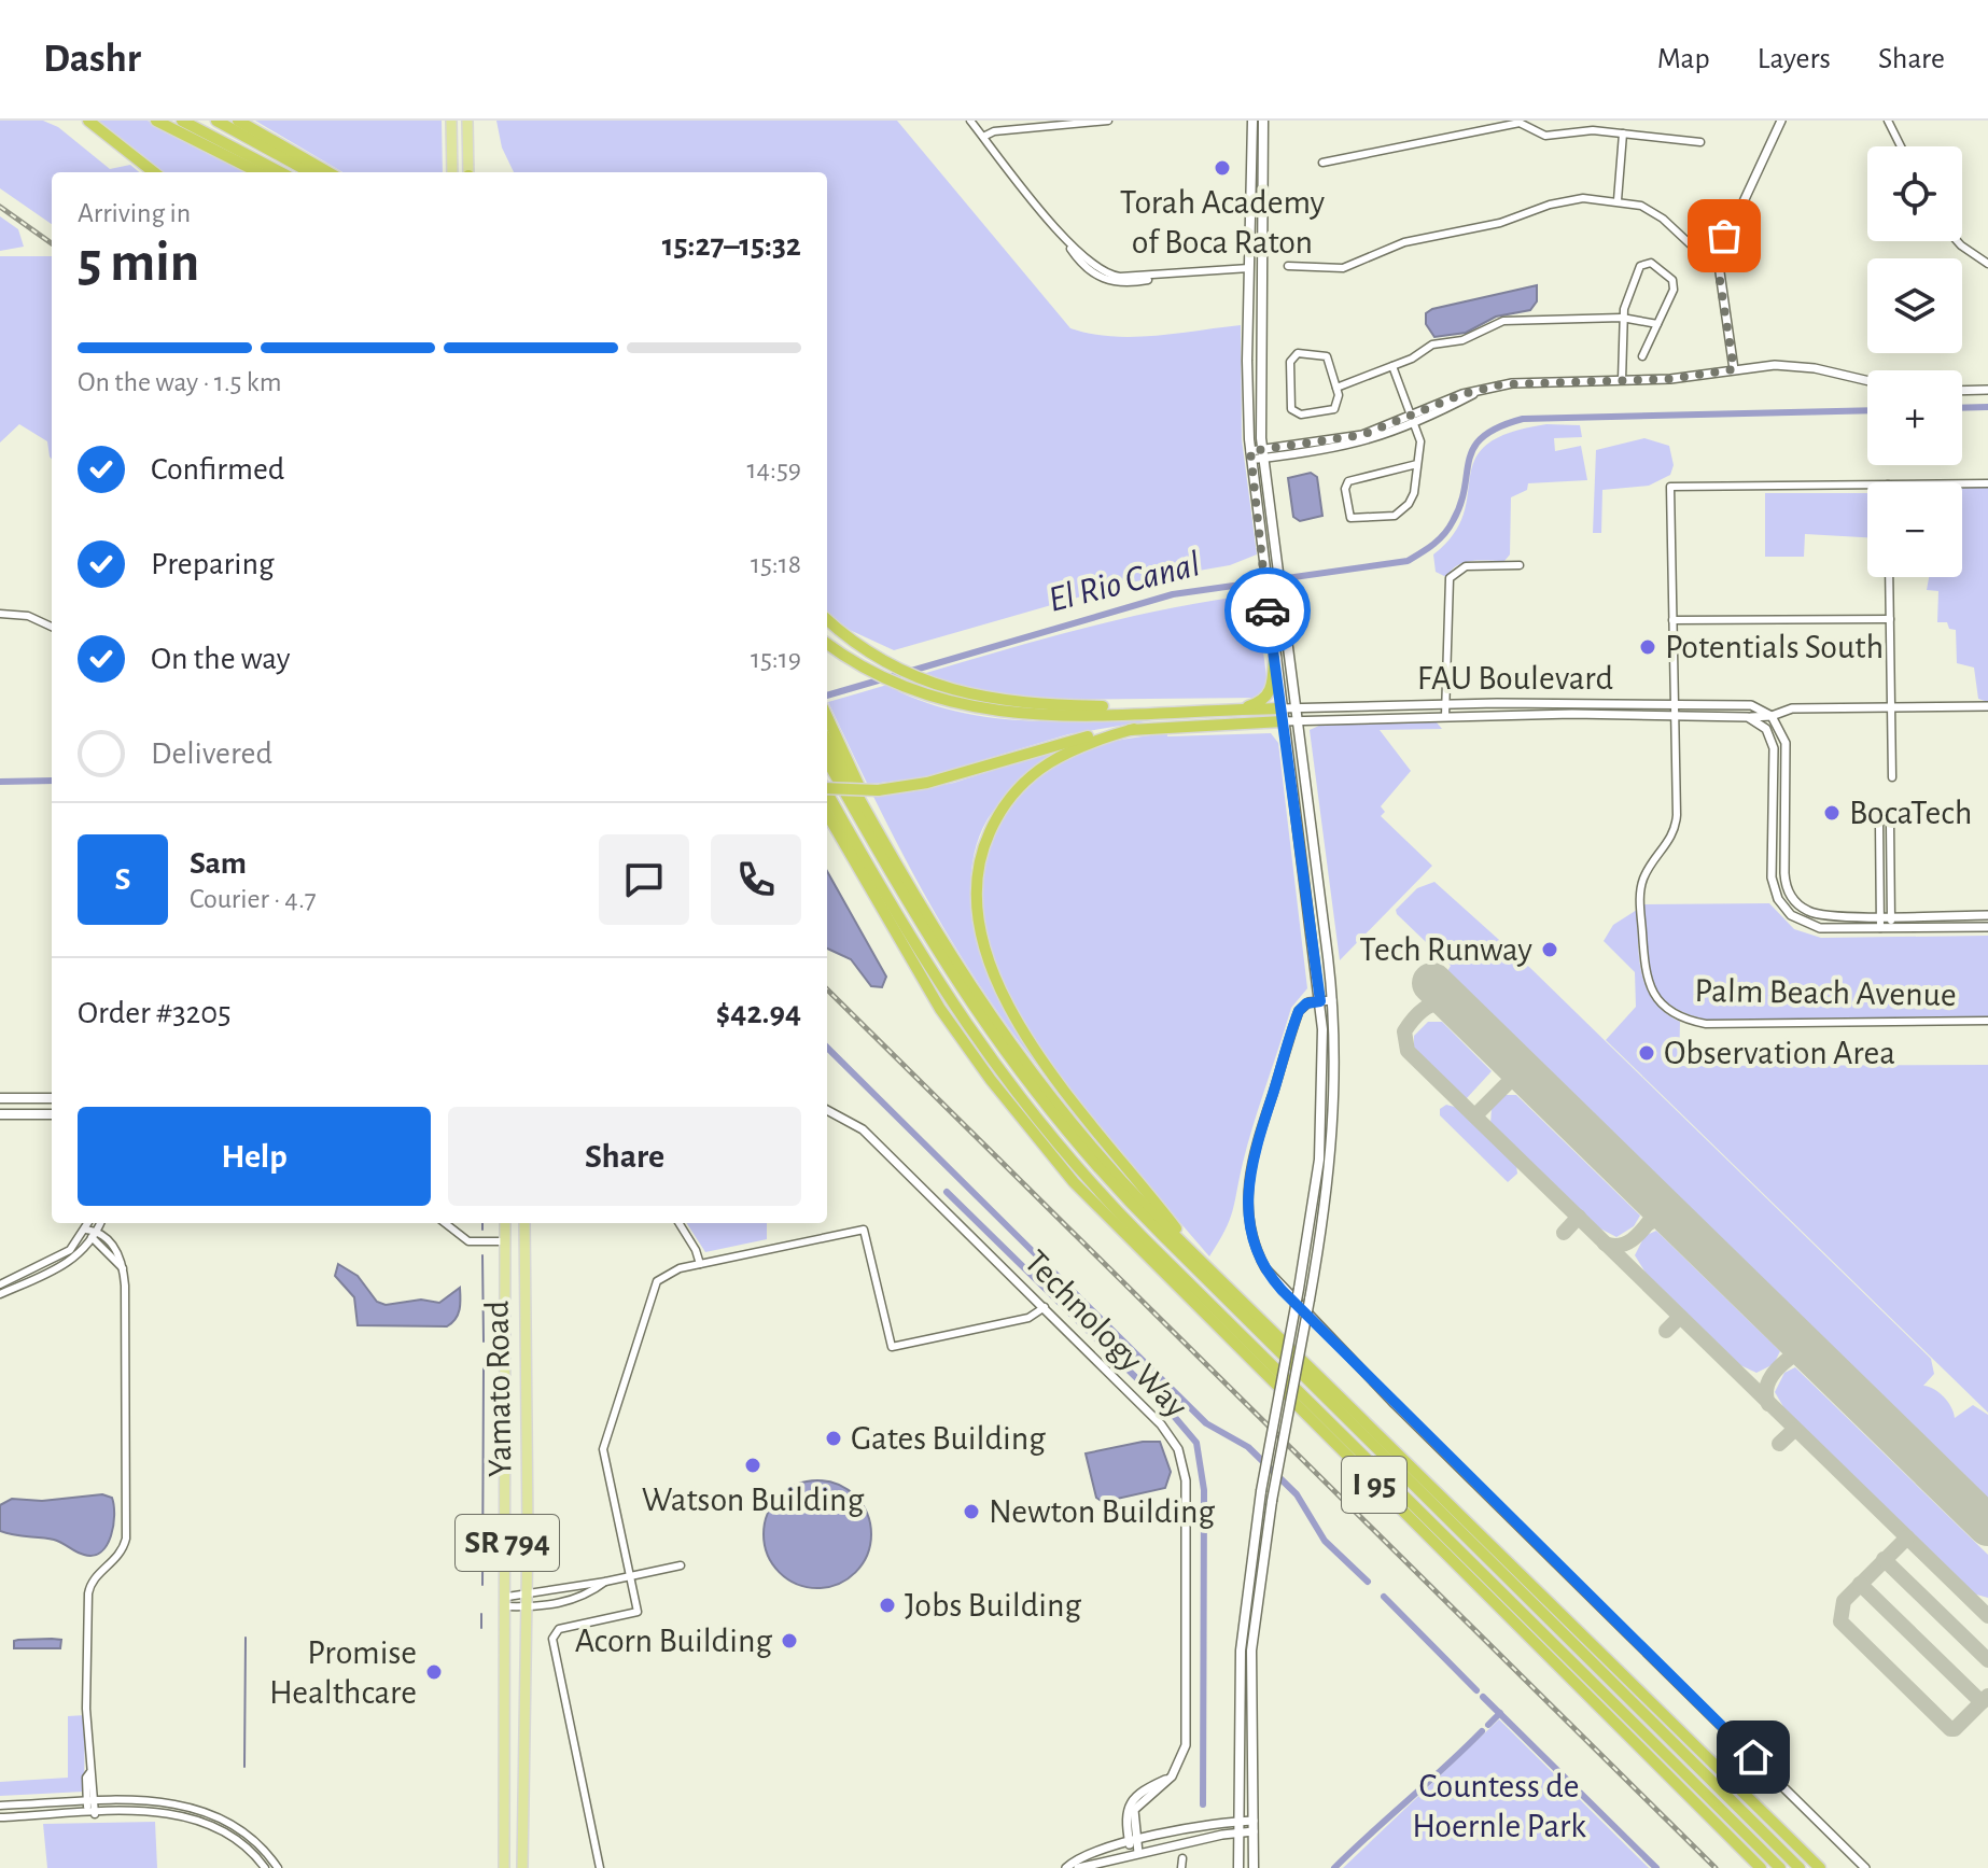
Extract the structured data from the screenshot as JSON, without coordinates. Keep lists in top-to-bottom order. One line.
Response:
{"streets":{"highway":["I 95"],"main road":["Yamato Road","SR 794"],"street":["FAU Boulevard","Palm Beach Avenue","Technology Way"]},"crossings":[["FAU Boulevard","Palm Beach Avenue"]],"water":["El Rio Canal"],"parks":["Countess de Hoernle Park"],"places":["Torah Academy of Boca Raton","Potentials South","BocaTech","Tech Runway","Observation Area","Gates Building","Watson Building","Newton Building","Jobs Building","Acorn Building","Promise Healthcare"],"page":{"header":"Dashr","nav":["Map","Layers","Share"],"map_buttons":["+","−"],"heading":["5 min","Arriving in","15:27–15:32"],"panel":["Sam","Courier · 4.7","Order #3205","$42.94"],"bar":"On the way · 1.5 km","list":[["Confirmed","14:59"],["Preparing","15:18"],["On the way","15:19"],"Delivered"],"round":"S","buttons":["Help","Share"]}}
